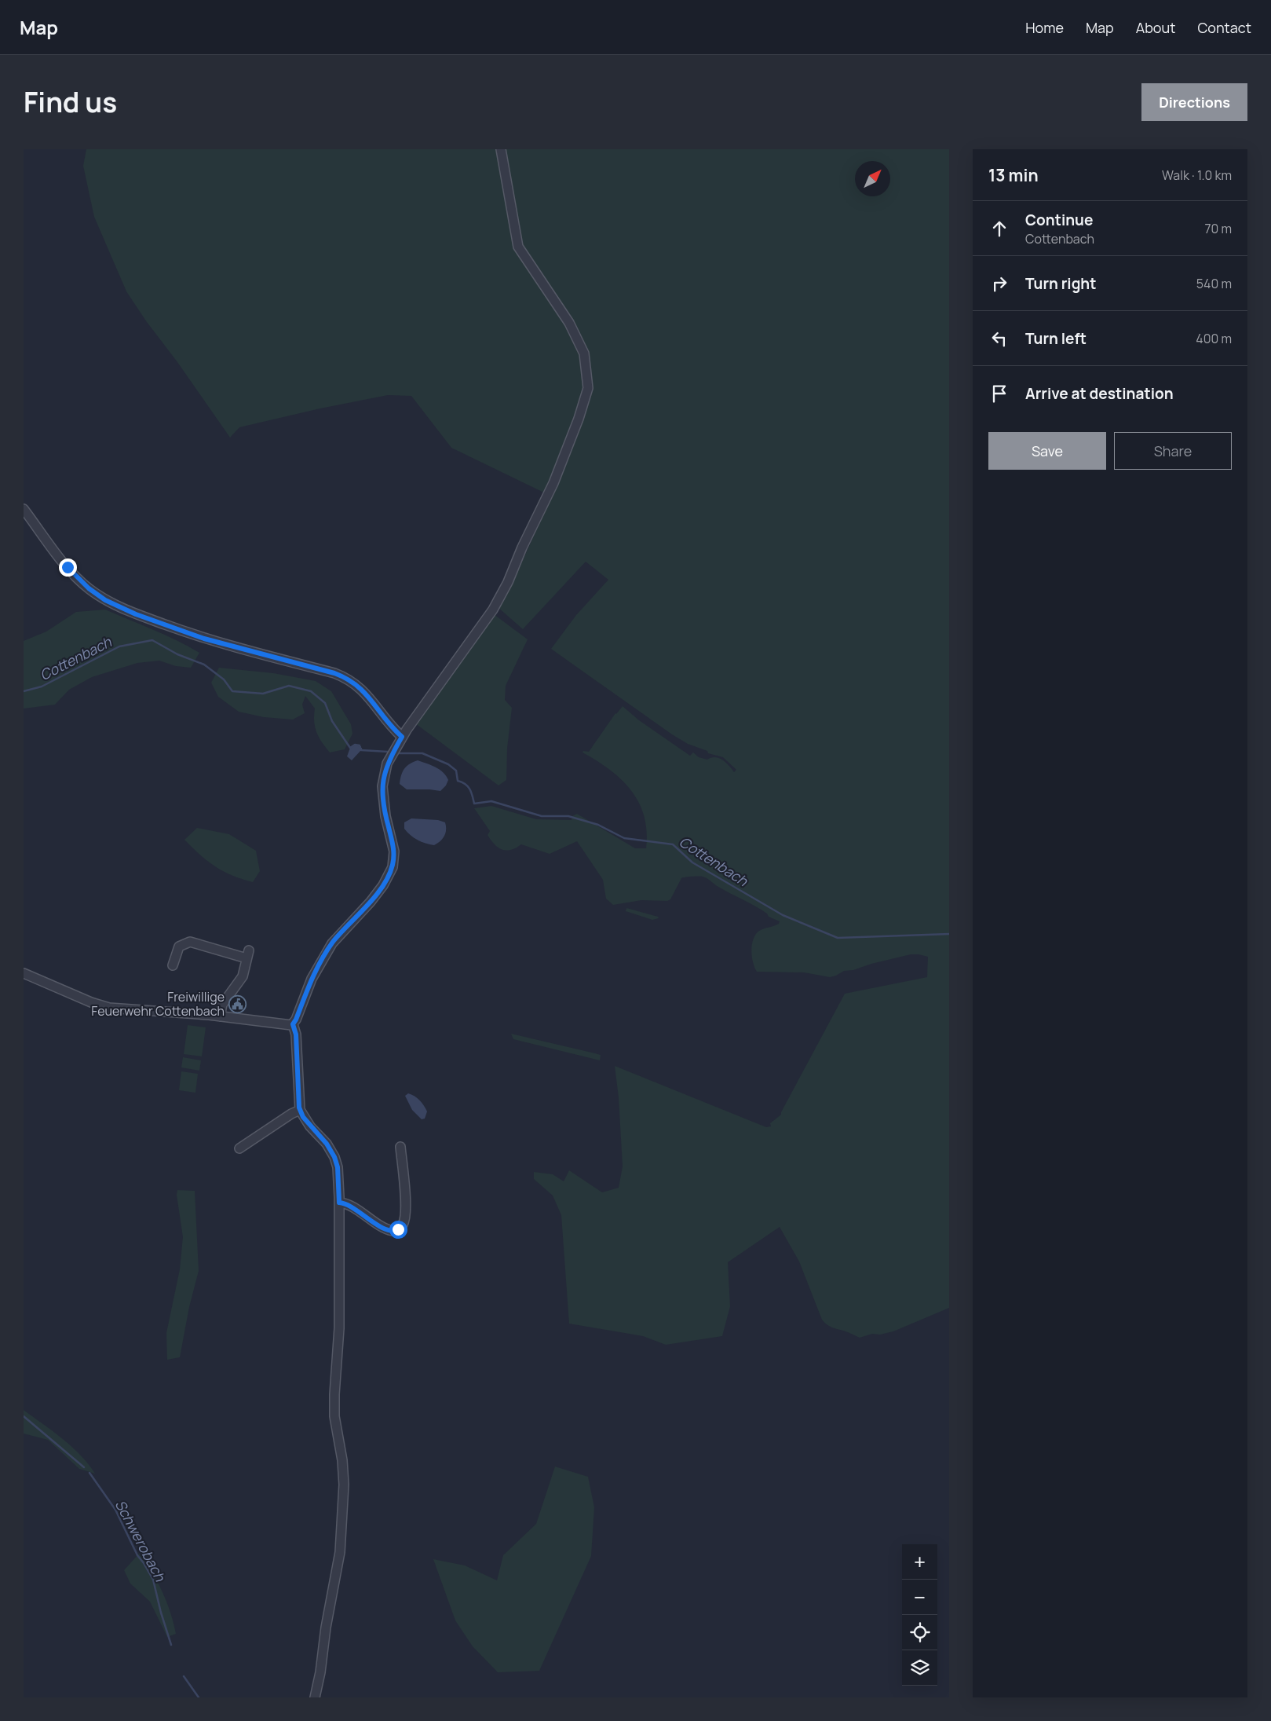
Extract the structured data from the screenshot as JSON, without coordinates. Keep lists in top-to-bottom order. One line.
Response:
{"water":["Cottenbach","Schwerobach"],"places":{"public building":["Freiwillige Feuerwehr Cottenbach"]},"north":"top right","page":{"header":"Map","nav":["Home","Map","About","Contact"],"title":"Find us","buttons":["Directions",["Save","Share"]],"heading":["13 min","Walk · 1.0 km"],"list":[["Continue","Cottenbach","70 m"],["Turn right","540 m"],["Turn left","400 m"],"Arrive at destination"],"map_buttons":["+","−"]}}
